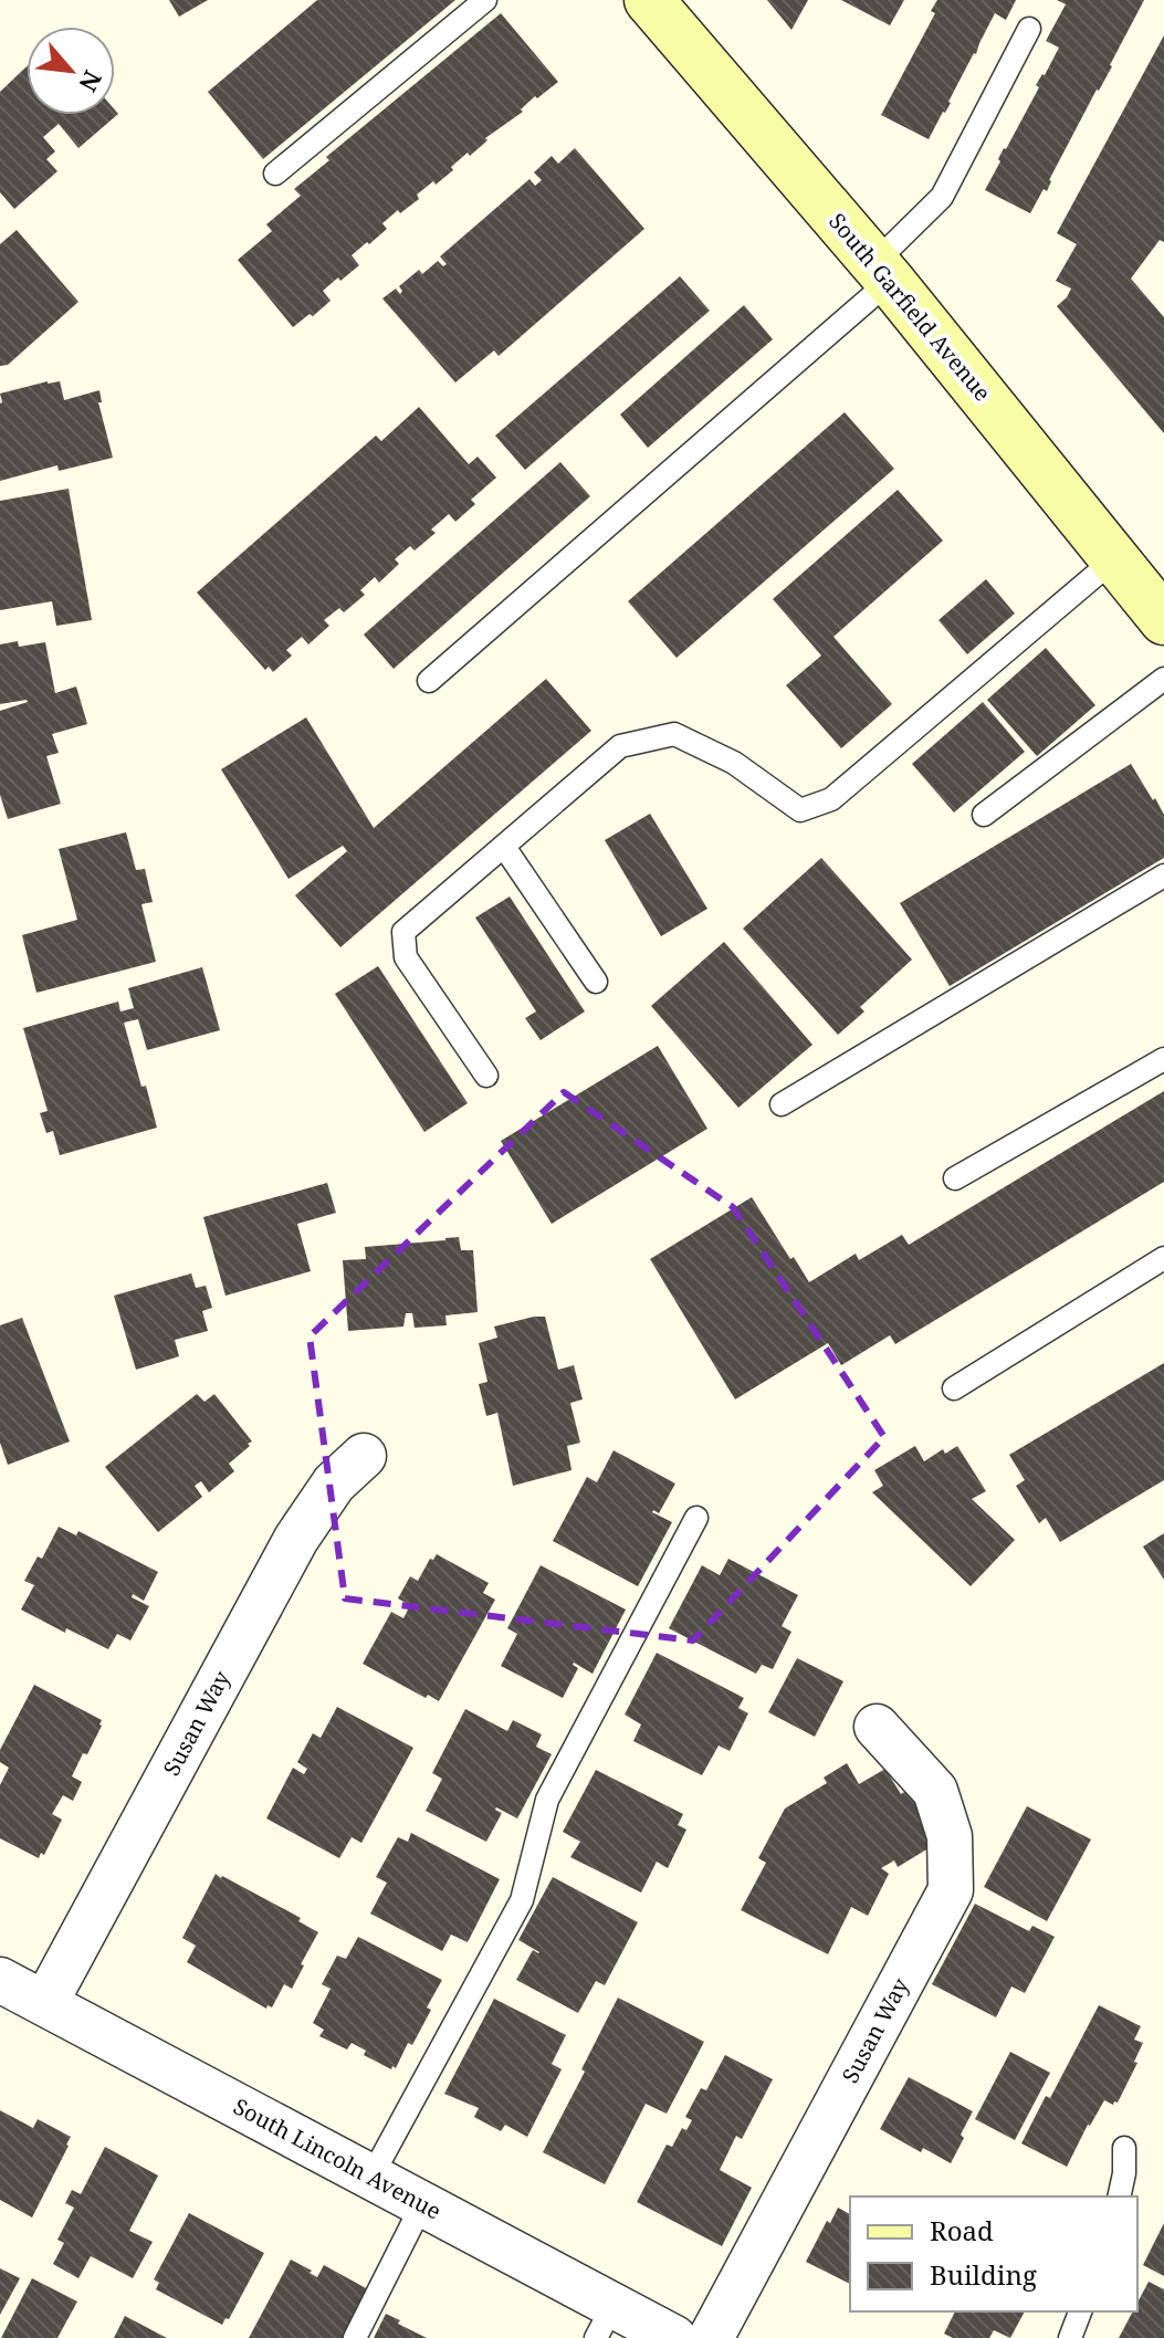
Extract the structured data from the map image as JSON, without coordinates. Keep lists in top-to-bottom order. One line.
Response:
{"streets":{"main road":["South Garfield Avenue"],"street":["Susan Way","South Lincoln Avenue"]},"crossings":[["Susan Way","South Lincoln Avenue"]],"legend":["Road","Building"],"north":"bottom right"}
